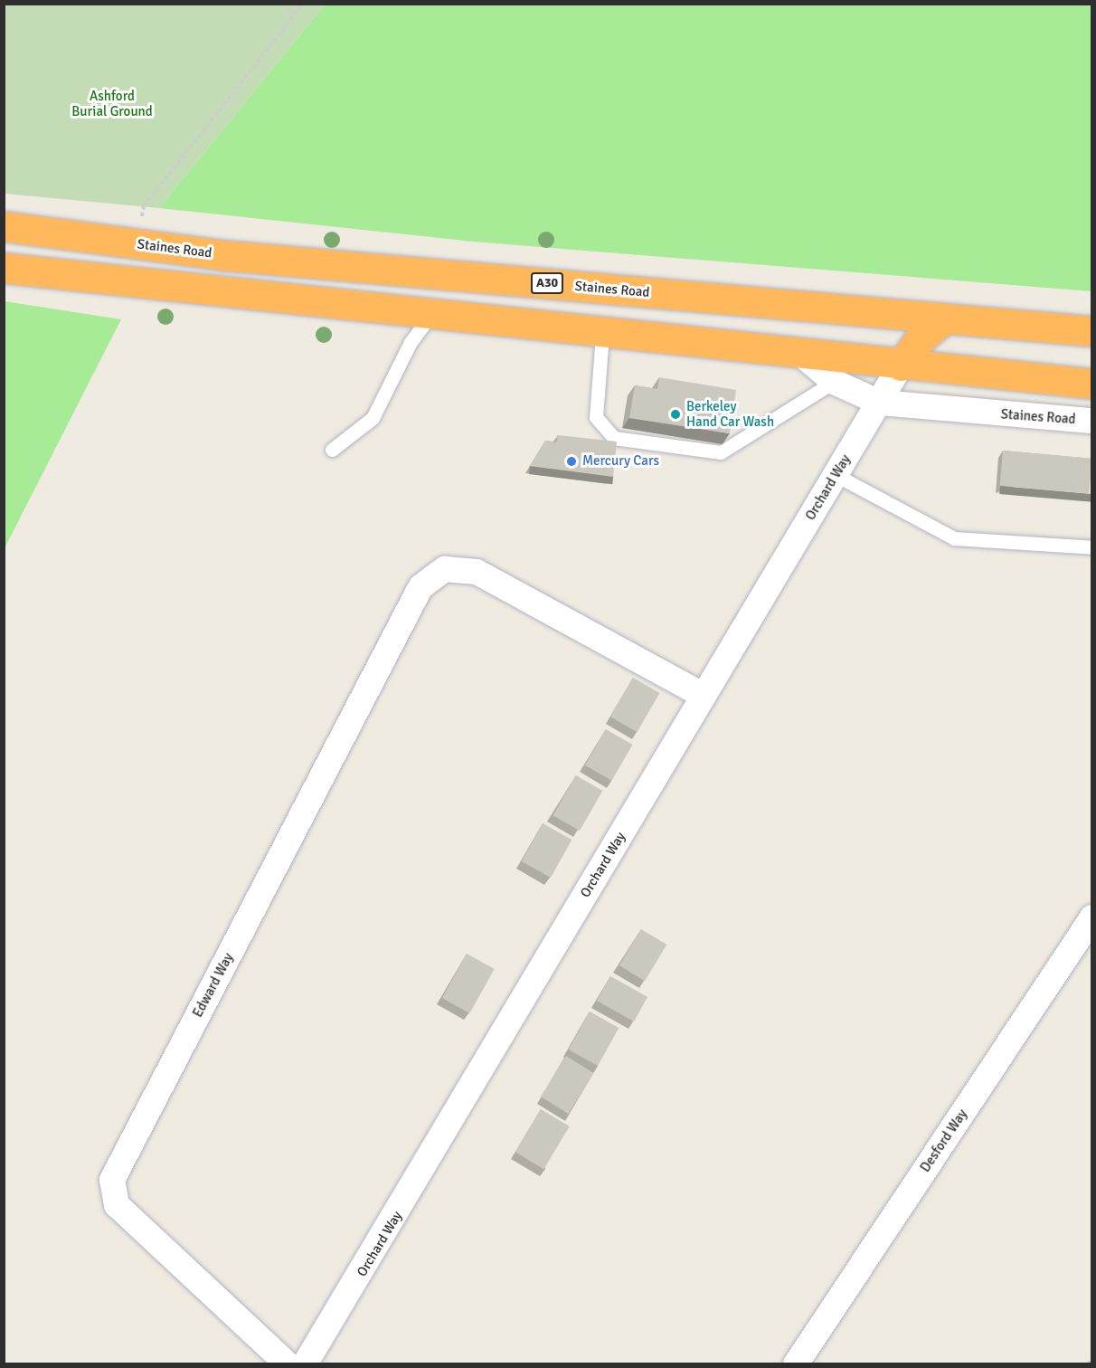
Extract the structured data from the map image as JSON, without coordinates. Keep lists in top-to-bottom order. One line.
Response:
{"streets":{"highway":["Staines Road","A30"],"street":["Orchard Way","Edward Way","Desford Way"]},"crossings":[["Staines Road","Orchard Way"],["Orchard Way","Edward Way"]],"parks":["Ashford Burial Ground"],"places":["Berkeley Hand Car Wash","Mercury Cars"]}
